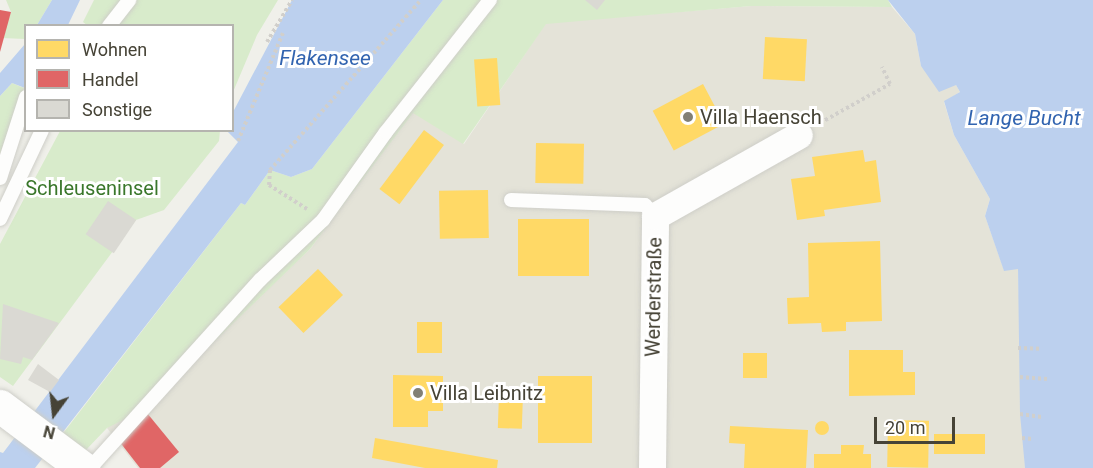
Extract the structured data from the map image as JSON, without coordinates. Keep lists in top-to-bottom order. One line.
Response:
{"streets":{"street":["Werderstraße"]},"water":["Flakensee","Lange Bucht"],"parks":["Schleuseninsel"],"places":["Villa Haensch","Villa Leibnitz"],"legend":["Wohnen","Handel","Sonstige"],"scale_bar":"20 m","north":"bottom"}
